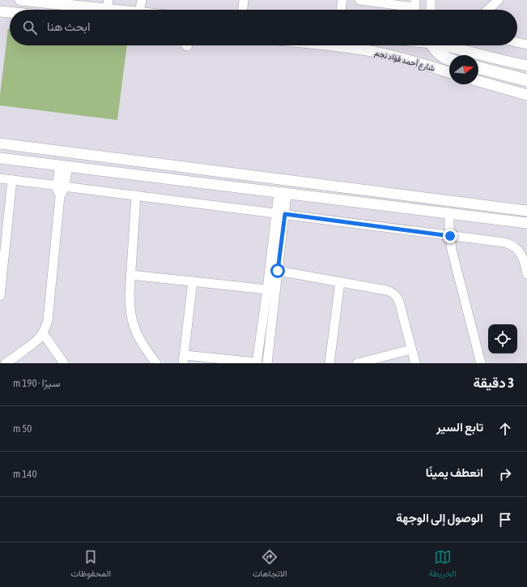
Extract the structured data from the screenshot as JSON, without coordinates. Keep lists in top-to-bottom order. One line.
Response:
{"streets":{"street":["شارع أحمد فؤاد نجم"]},"north":"right","page":{"search":"ابحث هنا","heading":["3 دقيقة","سيرًا · 190 m"],"list":[["تابع السير","50 m"],["انعطف يمينًا","140 m"],"الوصول إلى الوجهة"],"nav":["الخريطة","الاتجاهات","المحفوظات"]}}
